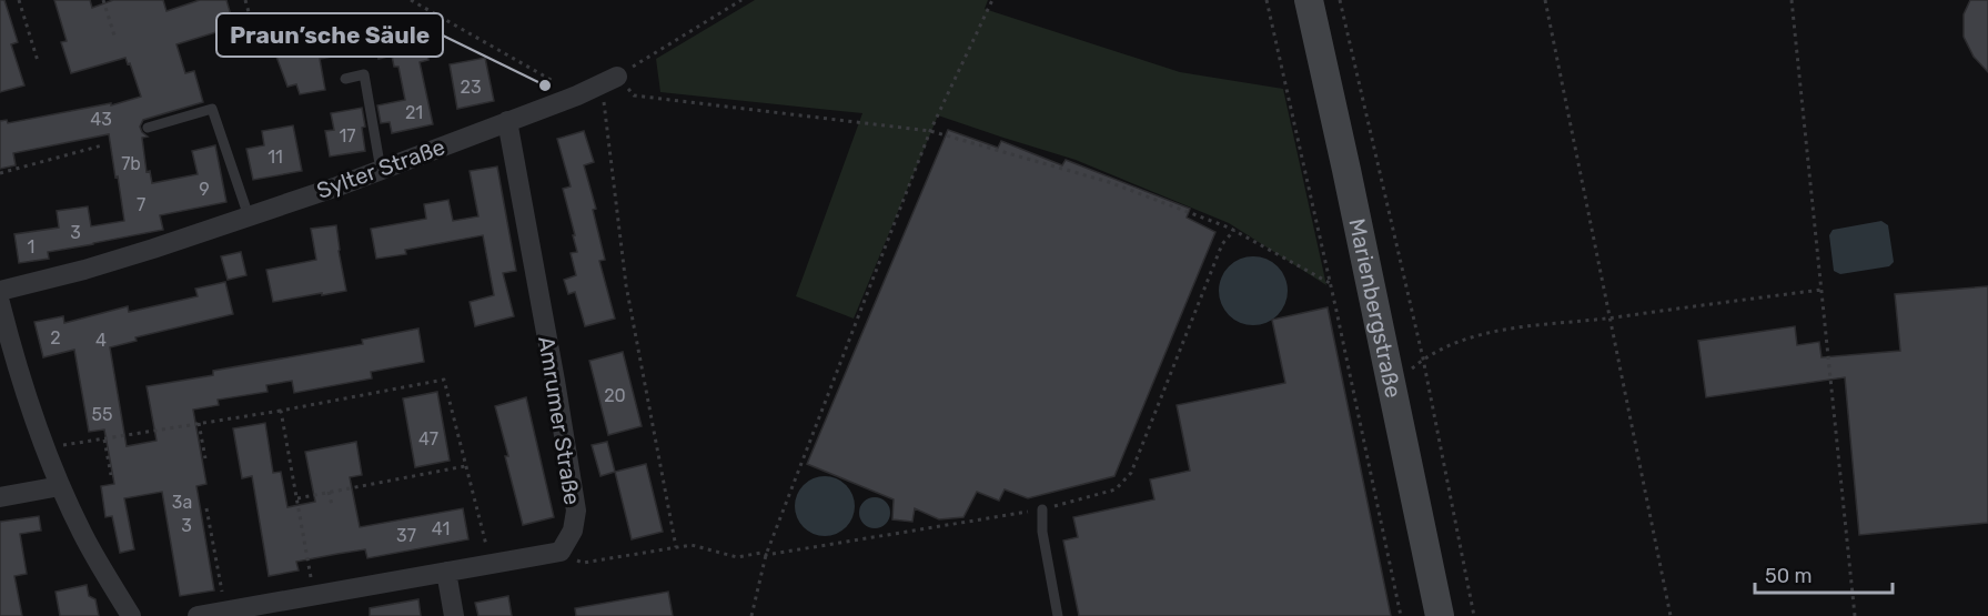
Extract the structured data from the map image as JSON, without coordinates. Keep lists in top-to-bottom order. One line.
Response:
{"streets":{"main road":["Marienbergstraße"],"street":["Sylter Straße","Amrumer Straße"]},"crossings":[["Sylter Straße","Amrumer Straße"]],"places":["Praun’sche Säule"],"house_numbers":["23","21","43","17","11","7b","9","7","3","1","2","4","20","55","47","3a","3","41","37"],"scale_bar":"50 m"}
